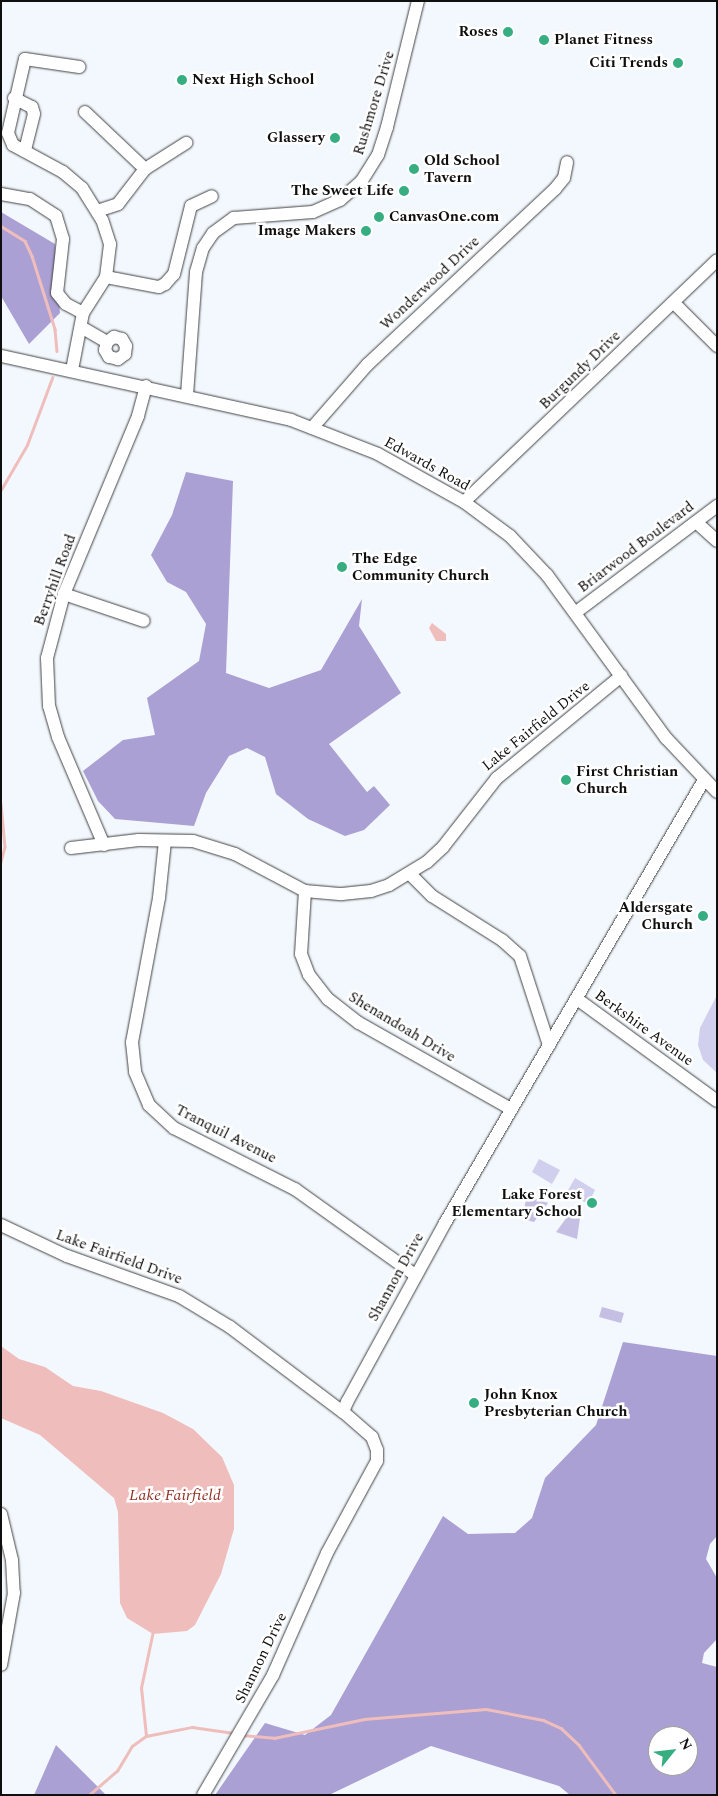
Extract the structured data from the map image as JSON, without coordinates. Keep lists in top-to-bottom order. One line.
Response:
{"streets":{"street":["Rushmore Drive","Wonderwood Drive","Burgundy Drive","Edwards Road","Briarwood Boulevard","Berryhill Road","Lake Fairfield Drive","Shenandoah Drive","Berkshire Avenue","Tranquil Avenue","Shannon Drive"]},"crossings":[["Rushmore Drive","Edwards Road"],["Wonderwood Drive","Edwards Road"],["Burgundy Drive","Edwards Road"],["Edwards Road","Briarwood Boulevard"],["Edwards Road","Berryhill Road"],["Edwards Road","Lake Fairfield Drive"],["Edwards Road","Shannon Drive"],["Berryhill Road","Lake Fairfield Drive"],["Lake Fairfield Drive","Shenandoah Drive"],["Lake Fairfield Drive","Tranquil Avenue"],["Lake Fairfield Drive","Shannon Drive"],["Shenandoah Drive","Shannon Drive"],["Berkshire Avenue","Shannon Drive"],["Tranquil Avenue","Shannon Drive"]],"water":["Lake Fairfield"],"places":["Roses","Planet Fitness","Citi Trends","Next High School","Glassery","Old School Tavern","The Sweet Life","CanvasOne.com","Image Makers","The Edge Community Church","First Christian Church","Aldersgate Church","Lake Forest Elementary School","John Knox Presbyterian Church"],"north":"top right"}
